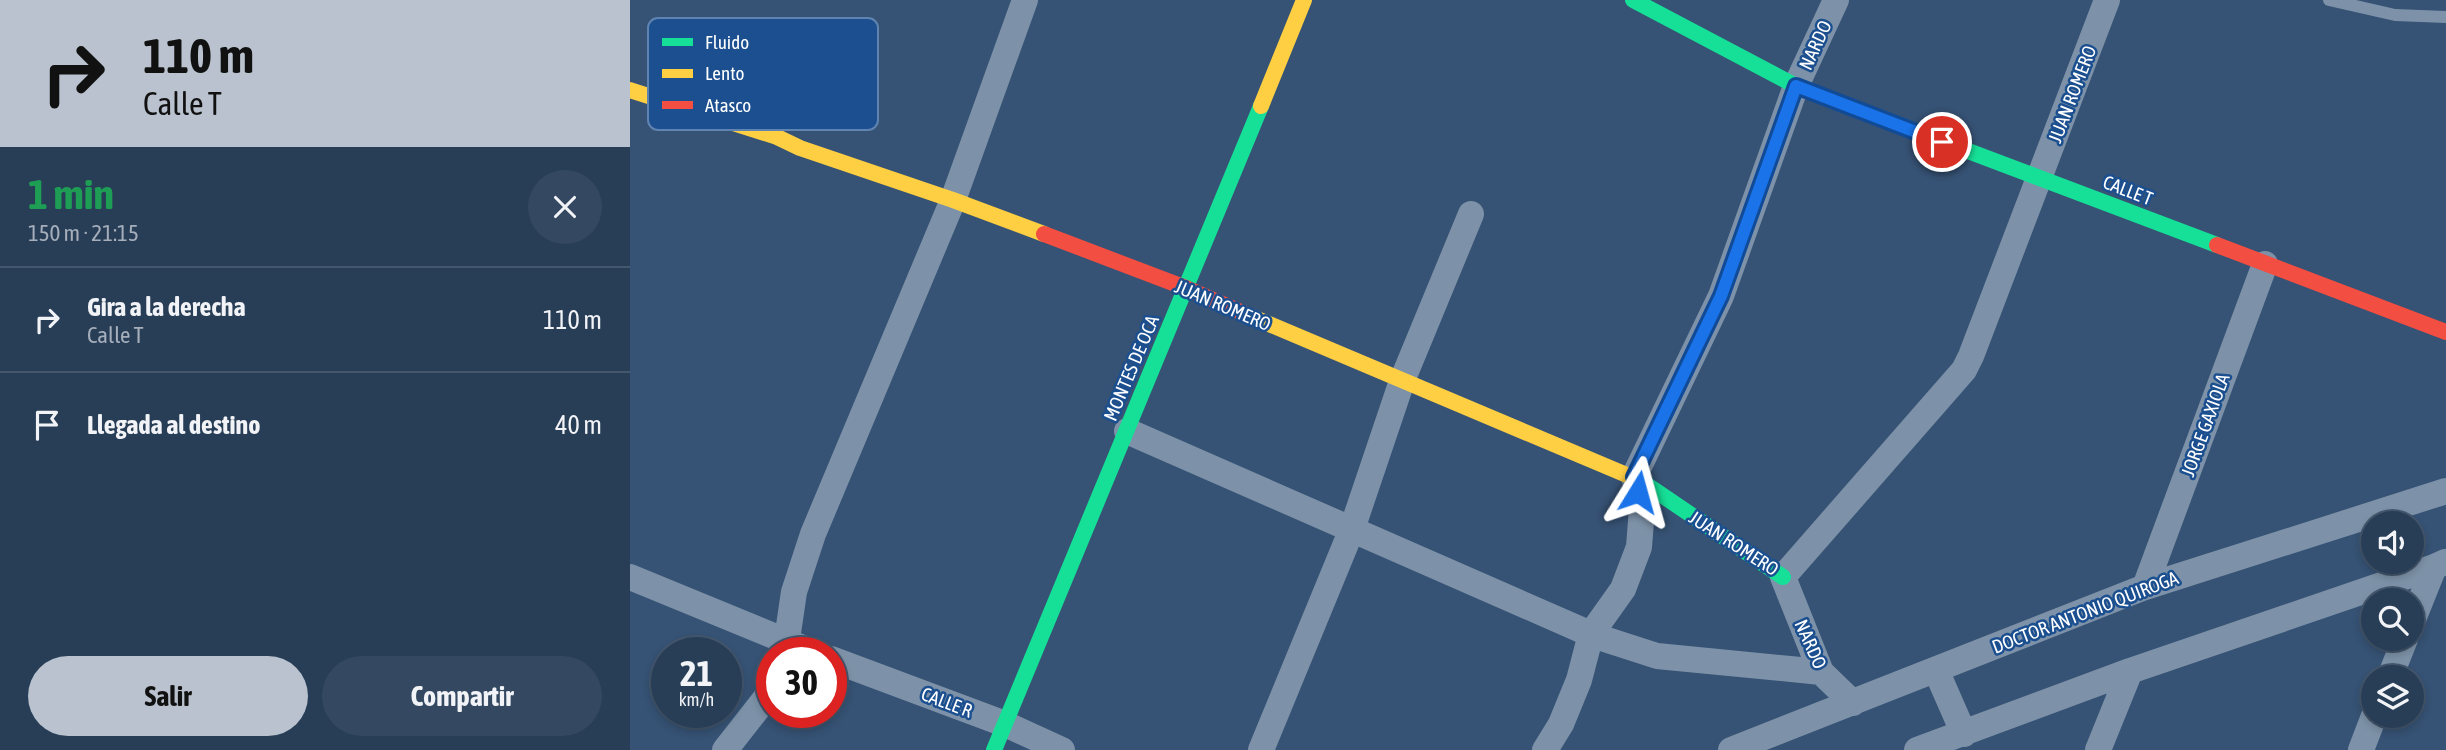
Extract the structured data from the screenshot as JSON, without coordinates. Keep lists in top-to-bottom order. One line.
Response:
{"streets":{"street":["NARDO","JUAN ROMERO","CALLE T","MONTES DE OCA","JORGE GAXIOLA","DOCTOR ANTONIO QUIROGA","CALLE R"]},"crossings":[["NARDO","JUAN ROMERO"],["NARDO","CALLE T"],["NARDO","DOCTOR ANTONIO QUIROGA"],["JUAN ROMERO","CALLE T"],["JUAN ROMERO","MONTES DE OCA"],["CALLE T","JORGE GAXIOLA"],["MONTES DE OCA","CALLE R"],["JORGE GAXIOLA","DOCTOR ANTONIO QUIROGA"]],"legend":["Fluido","Lento","Atasco"],"page":{"turn":["110 m","Calle T"],"heading":["1 min","150 m · 21:15"],"list":[{"name":"Gira a la derecha","note":"Calle T","value":"110 m"},{"name":"Llegada al destino","value":"40 m"}],"speed":"21 km/h","limit":"30","buttons":["Salir","Compartir"]}}
